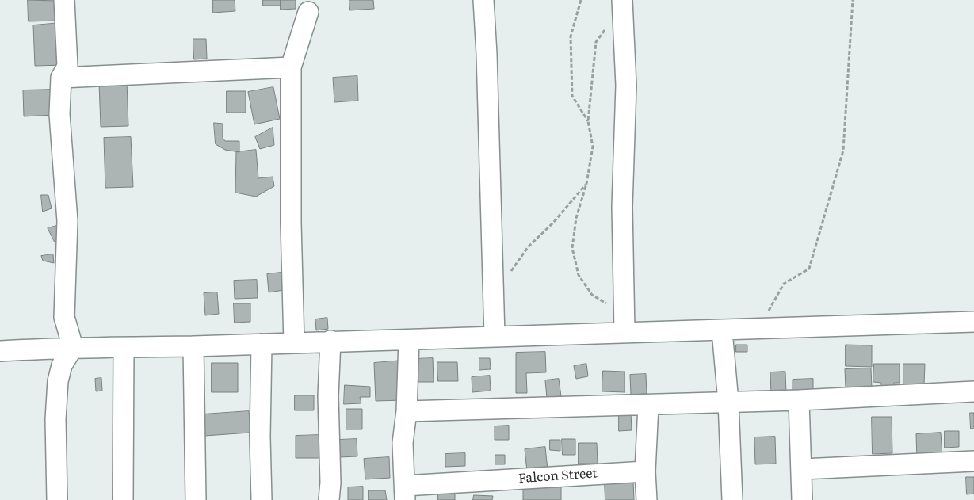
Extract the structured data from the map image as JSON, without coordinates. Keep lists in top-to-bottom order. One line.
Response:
{"streets":{"street":["Falcon Street"]}}
